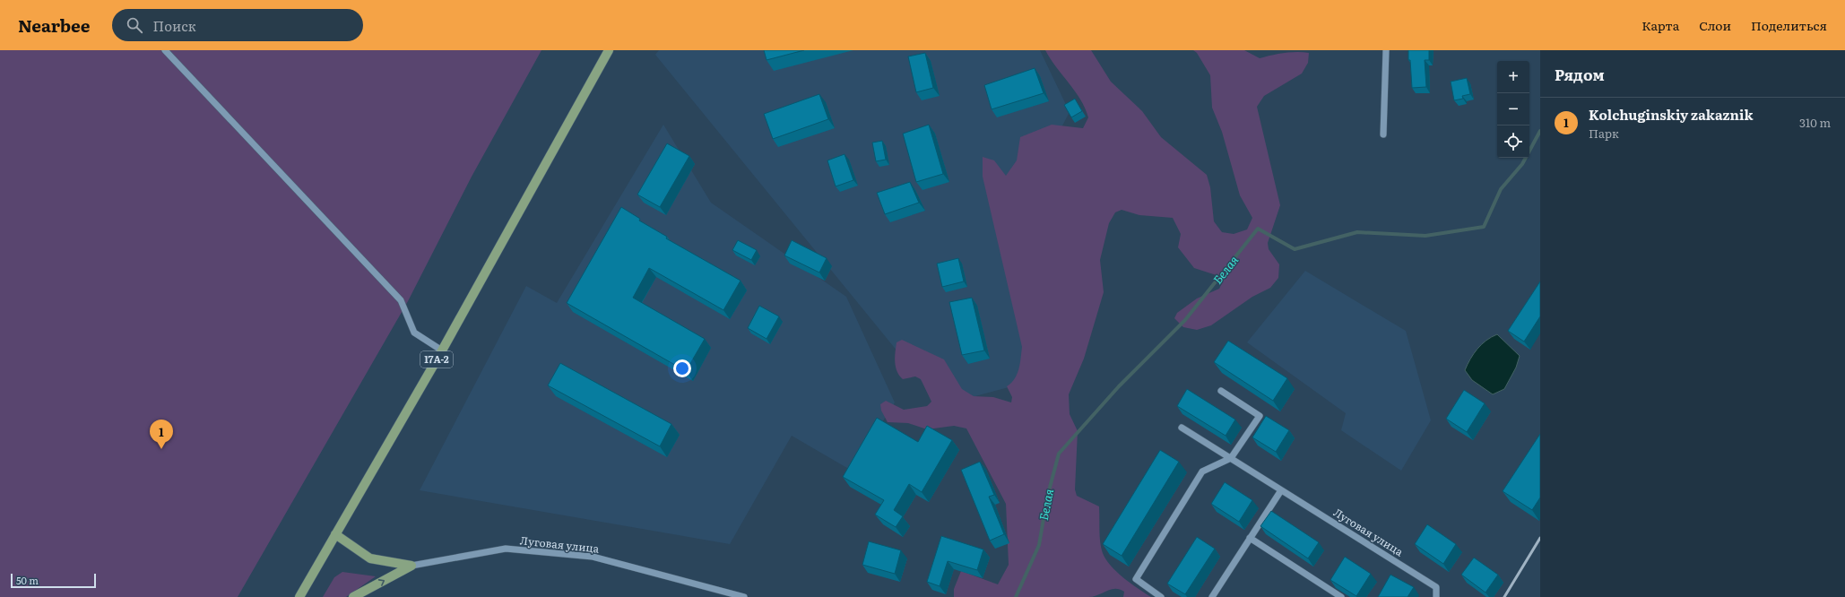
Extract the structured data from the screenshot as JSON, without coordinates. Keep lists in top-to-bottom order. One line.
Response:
{"streets":{"main road":["17А-2"],"street":["Луговая улица"]},"water":["Белая"],"scale_bar":"50 m","page":{"header":"Nearbee","search":"Поиск","nav":["Карта","Слои","Поделиться"],"heading":"Рядом","map_buttons":["+","−"],"list":[{"mark":"1","name":"Kolchuginskiy zakaznik","note":"Парк","value":"310 m"}],"pins":"1","scale":"50 m"}}
